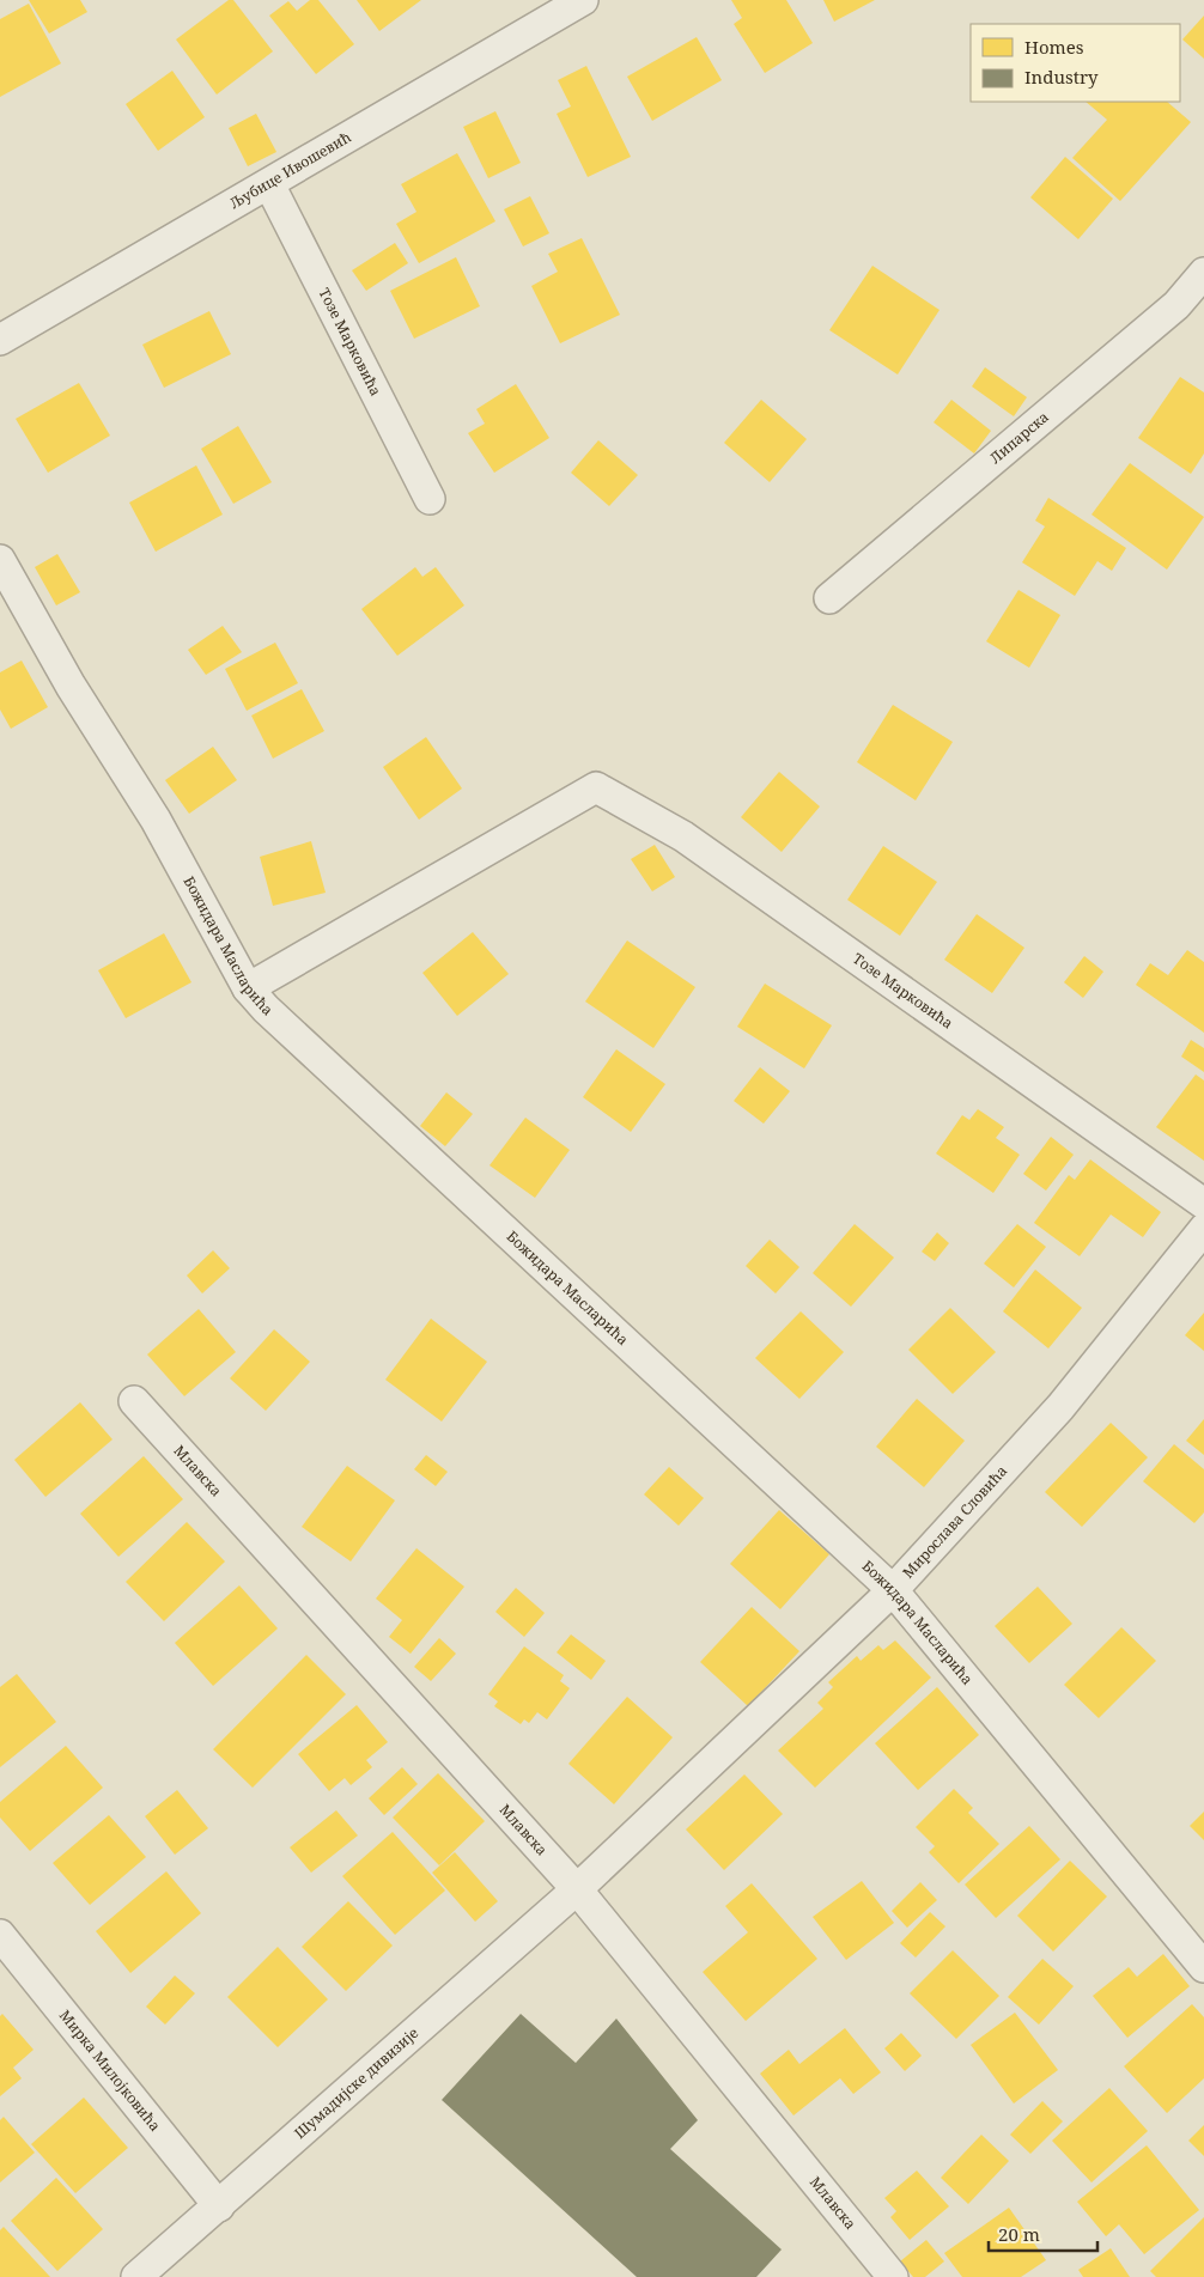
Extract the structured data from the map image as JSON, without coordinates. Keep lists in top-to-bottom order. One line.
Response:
{"streets":{"street":["Љубице Ивошевић","Тозе Марковића","Липарска","Божидара Масларића","Млавска","Мирослава Словића","Мирка Милојковића","Шумадијске дивизије"]},"crossings":[["Љубице Ивошевић","Тозе Марковића"],["Тозе Марковића","Божидара Масларића"],["Божидара Масларића","Мирослава Словића"],["Млавска","Мирослава Словића"],["Млавска","Шумадијске дивизије"],["Мирослава Словића","Шумадијске дивизије"],["Мирка Милојковића","Шумадијске дивизије"]],"legend":["Homes","Industry"],"scale_bar":"20 m"}
